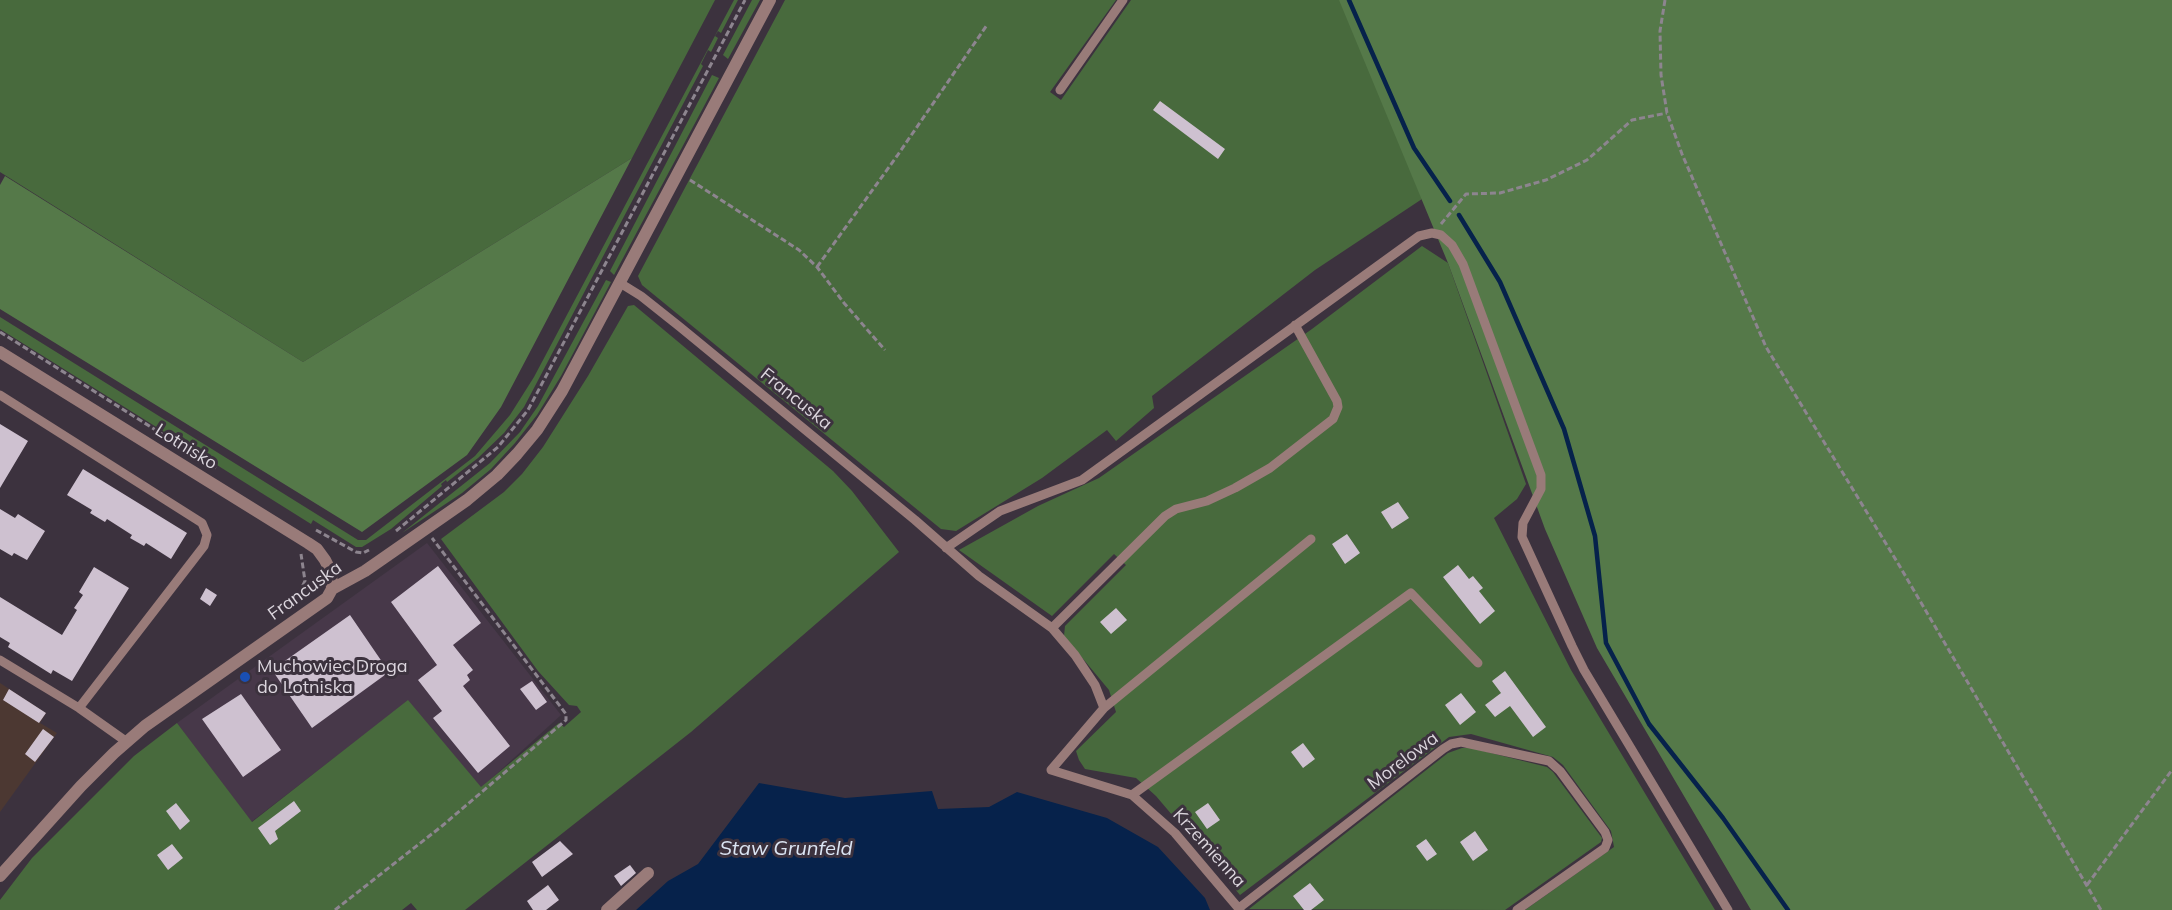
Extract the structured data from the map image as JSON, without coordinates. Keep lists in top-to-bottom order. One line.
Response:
{"streets":{"street":["Francuska","Lotnisko"],"lane":["Morelowa","Krzemienna"]},"crossings":[["Francuska","Lotnisko"],["Morelowa","Krzemienna"]],"water":["Staw Grunfeld"],"places":["Muchowiec Droga do Lotniska"]}
